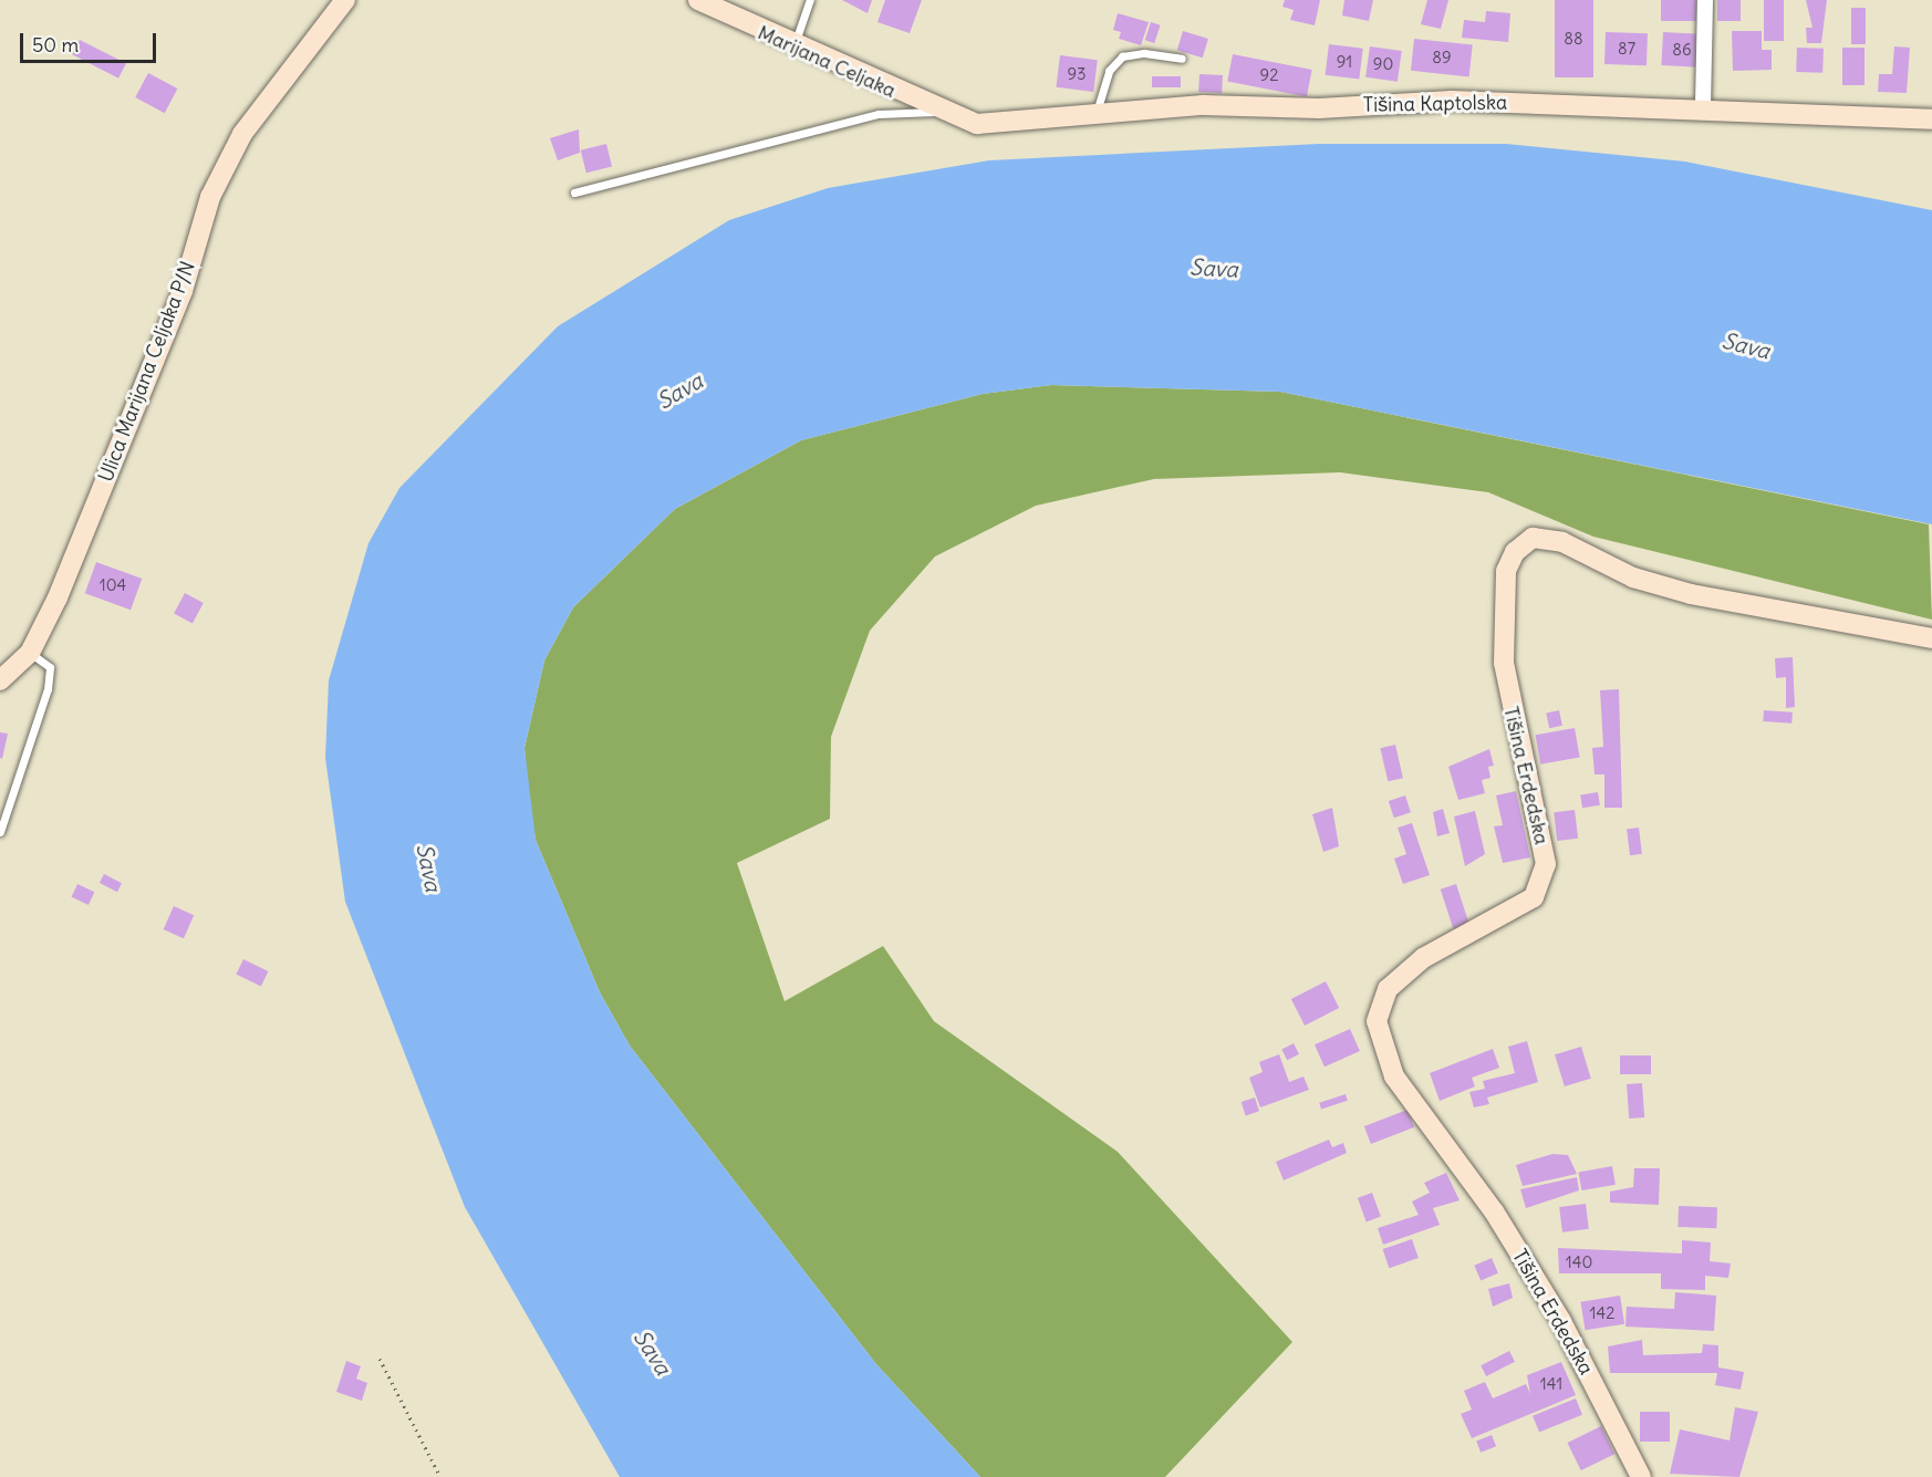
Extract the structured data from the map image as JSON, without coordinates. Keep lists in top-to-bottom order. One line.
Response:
{"streets":{"main road":["Marijana Celjaka","Tišina Kaptolska","Ulica Marijana Celjaka P/N","Tišina Erdedska"]},"crossings":[["Marijana Celjaka","Tišina Kaptolska"]],"water":["Sava"],"house_numbers":["88","87","86","89","91","90","93","92","104","140","142","141"],"scale_bar":"50 m"}
